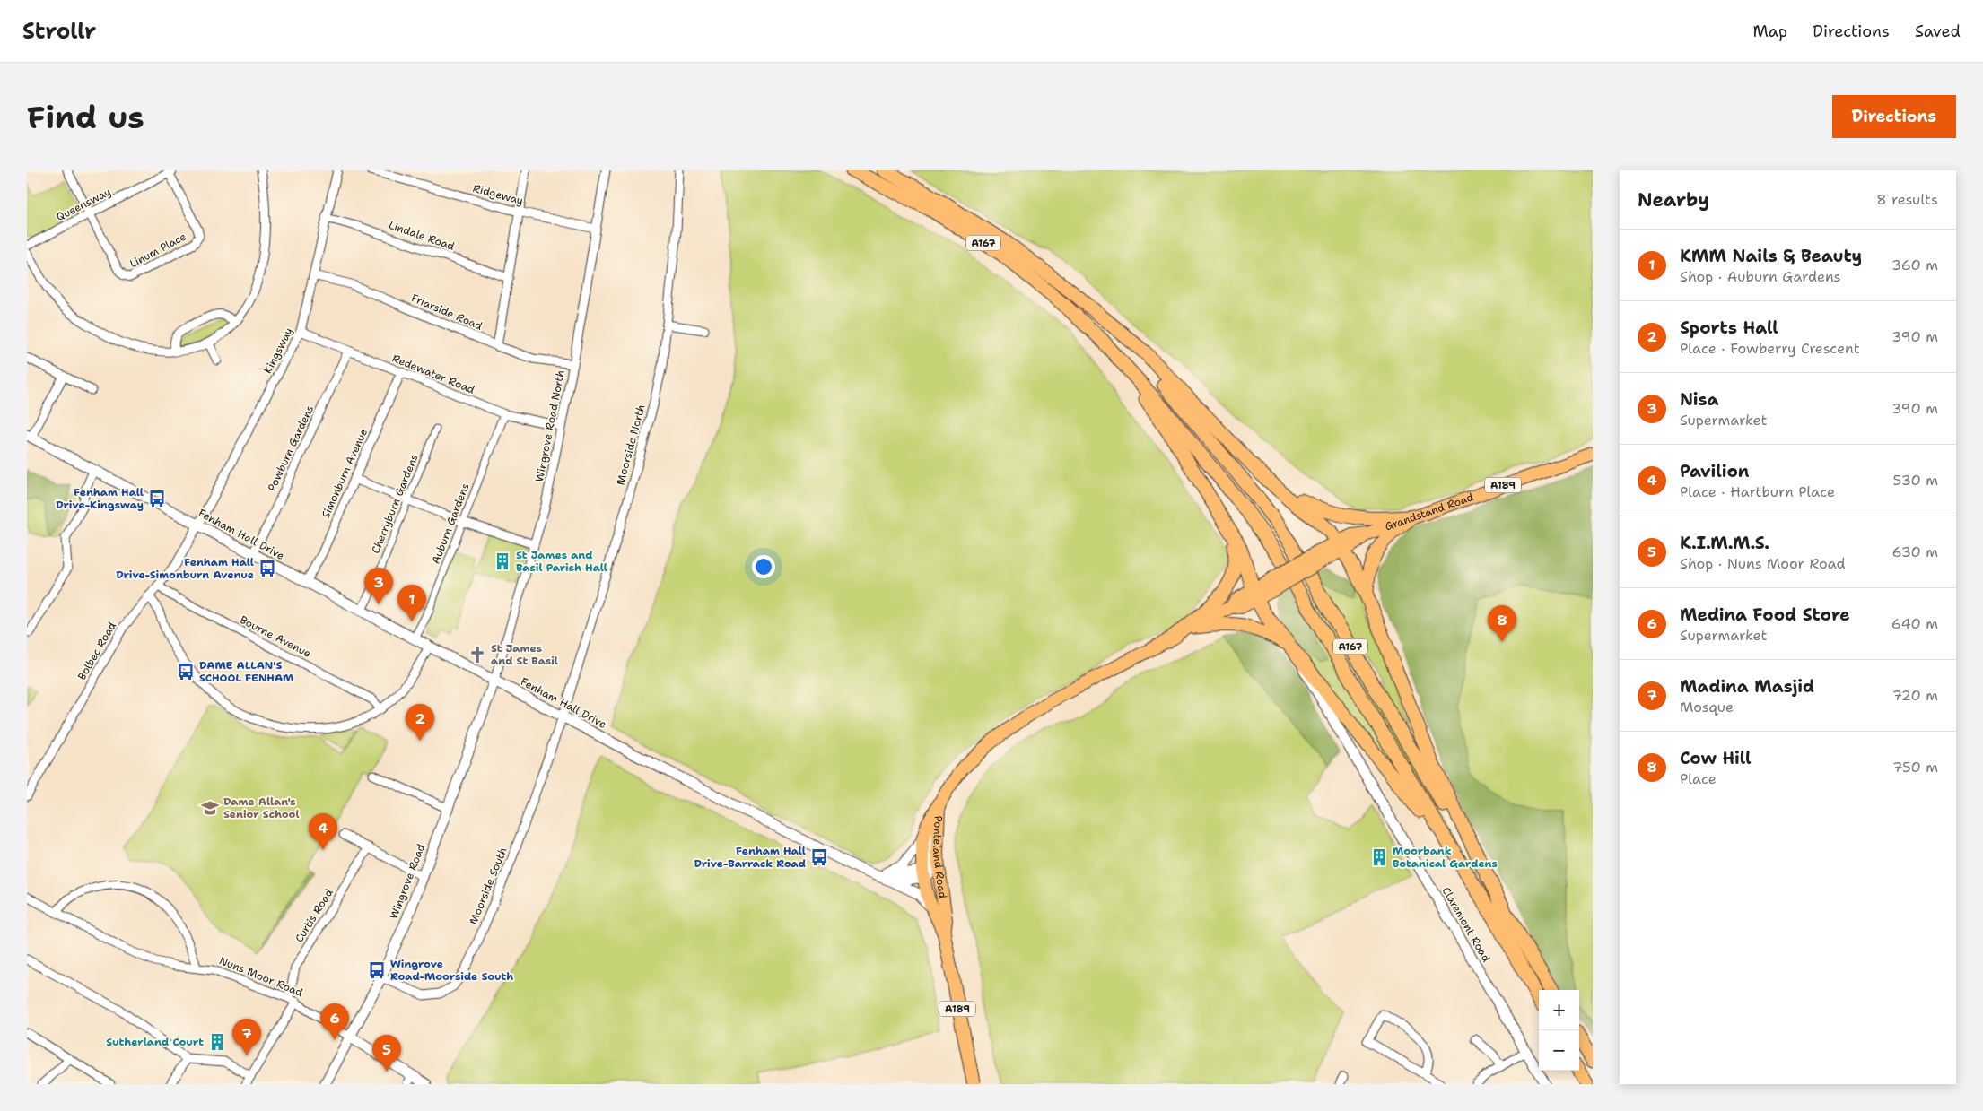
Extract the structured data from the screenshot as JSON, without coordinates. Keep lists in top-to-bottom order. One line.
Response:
{"streets":{"highway":["A167"],"main road":["A189","Grandstand Road","Ponteland Road"],"street":["Ridgeway","Queensway","Lindale Road","Linum Place","Friarside Road","Kingsway","Redewater Road","Wingrove Road North","Moorside North","Powburn Gardens","Simonburn Avenue","Cherryburn Gardens","Auburn Gardens","Fenham Hall Drive","Bourne Avenue","Bolbec Road","Wingrove Road","Moorside South","Curtis Road","Claremont Road","Nuns Moor Road"]},"crossings":[["Ridgeway","Wingrove Road North"],["Queensway","Linum Place"],["Lindale Road","Kingsway"],["Friarside Road","Kingsway"],["Friarside Road","Wingrove Road North"],["Kingsway","Redewater Road"],["Kingsway","Fenham Hall Drive"],["Kingsway","Bolbec Road"],["Redewater Road","Wingrove Road North"],["Redewater Road","Powburn Gardens"],["Redewater Road","Simonburn Avenue"],["Redewater Road","Auburn Gardens"],["Wingrove Road North","Fenham Hall Drive"],["Wingrove Road North","Wingrove Road"],["Moorside North","Fenham Hall Drive"],["Moorside North","Moorside South"],["Powburn Gardens","Fenham Hall Drive"],["Simonburn Avenue","Fenham Hall Drive"],["Cherryburn Gardens","Fenham Hall Drive"],["Grandstand Road","Ponteland Road"],["Auburn Gardens","Fenham Hall Drive"],["Fenham Hall Drive","Bolbec Road"],["Fenham Hall Drive","Ponteland Road"],["Fenham Hall Drive","Wingrove Road"],["Fenham Hall Drive","Moorside South"],["Bourne Avenue","Bolbec Road"],["Wingrove Road","Moorside South"],["Wingrove Road","Nuns Moor Road"],["Curtis Road","Nuns Moor Road"]],"places":{"bus stop":["Fenham Hall Drive-Kingsway","Fenham Hall Drive-Simonburn Avenue","DAME ALLAN'S SCHOOL FENHAM","Fenham Hall Drive-Barrack Road","Wingrove Road-Moorside South"],"building":["St James and Basil Parish Hall","Moorbank Botanical Gardens","Sutherland Court"],"church":["St James and St Basil"],"school or university":["Dame Allan's Senior School"]},"page":{"header":"Strollr","nav":["Map","Directions","Saved"],"buttons":"Directions","title":"Find us","heading":["Nearby","8 results"],"list":[{"mark":"1","name":"KMM Nails & Beauty","note":"Shop · Auburn Gardens","value":"360 m"},{"mark":"2","name":"Sports Hall","note":"Place · Fowberry Crescent","value":"390 m"},{"mark":"3","name":"Nisa","note":"Supermarket","value":"390 m"},{"mark":"4","name":"Pavilion","note":"Place · Hartburn Place","value":"530 m"},{"mark":"5","name":"K.I.M.M.S.","note":"Shop · Nuns Moor Road","value":"630 m"},{"mark":"6","name":"Medina Food Store","note":"Supermarket","value":"640 m"},{"mark":"7","name":"Madina Masjid","note":"Mosque","value":"720 m"},{"mark":"8","name":"Cow Hill","note":"Place","value":"750 m"}],"pins":["3","1","8","2","4","6","7","5"],"map_buttons":["+","−"]}}
